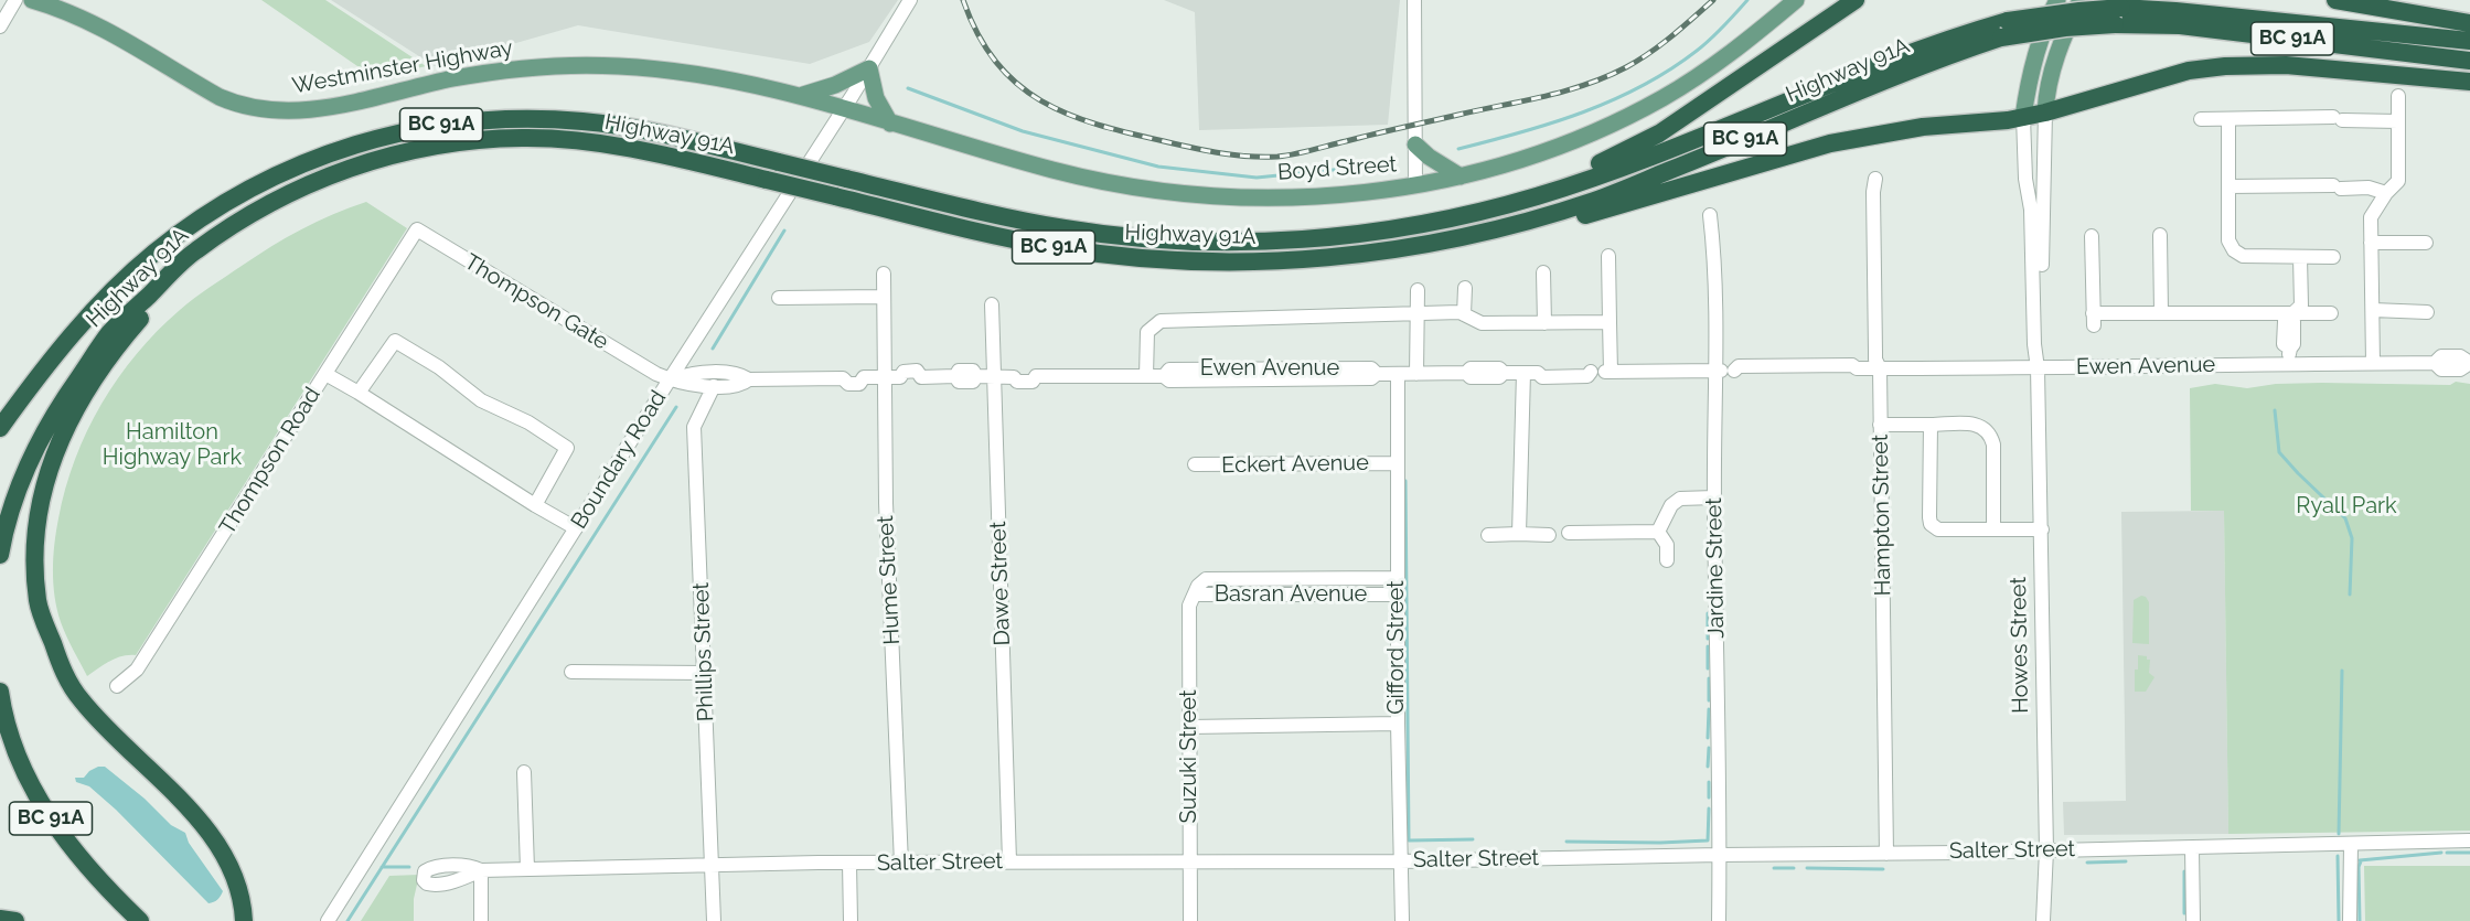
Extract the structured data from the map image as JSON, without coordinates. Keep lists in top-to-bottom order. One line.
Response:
{"streets":{"highway":["BC 91A","Highway 91A"],"main road":["Westminster Highway","Boyd Street","Howes Street"],"street":["Thompson Gate","Ewen Avenue","Boundary Road","Thompson Road","Eckert Avenue","Hampton Street","Jardine Street","Hume Street","Dawe Street","Basran Avenue","Gifford Street","Phillips Street","Suzuki Street","Salter Street"]},"crossings":[["Westminster Highway","Boyd Street"],["Westminster Highway","Boundary Road"],["Boyd Street","Boundary Road"],["Thompson Gate","Ewen Avenue"],["Thompson Gate","Boundary Road"],["Thompson Gate","Thompson Road"],["Ewen Avenue","Boundary Road"],["Ewen Avenue","Hampton Street"],["Ewen Avenue","Jardine Street"],["Ewen Avenue","Hume Street"],["Ewen Avenue","Dawe Street"],["Ewen Avenue","Howes Street"],["Ewen Avenue","Gifford Street"],["Ewen Avenue","Phillips Street"],["Eckert Avenue","Gifford Street"],["Hampton Street","Salter Street"],["Jardine Street","Salter Street"],["Hume Street","Salter Street"],["Dawe Street","Salter Street"],["Basran Avenue","Gifford Street"],["Basran Avenue","Suzuki Street"],["Howes Street","Salter Street"],["Gifford Street","Salter Street"],["Phillips Street","Salter Street"],["Suzuki Street","Salter Street"]],"parks":["Hamilton Highway Park","Ryall Park"]}
